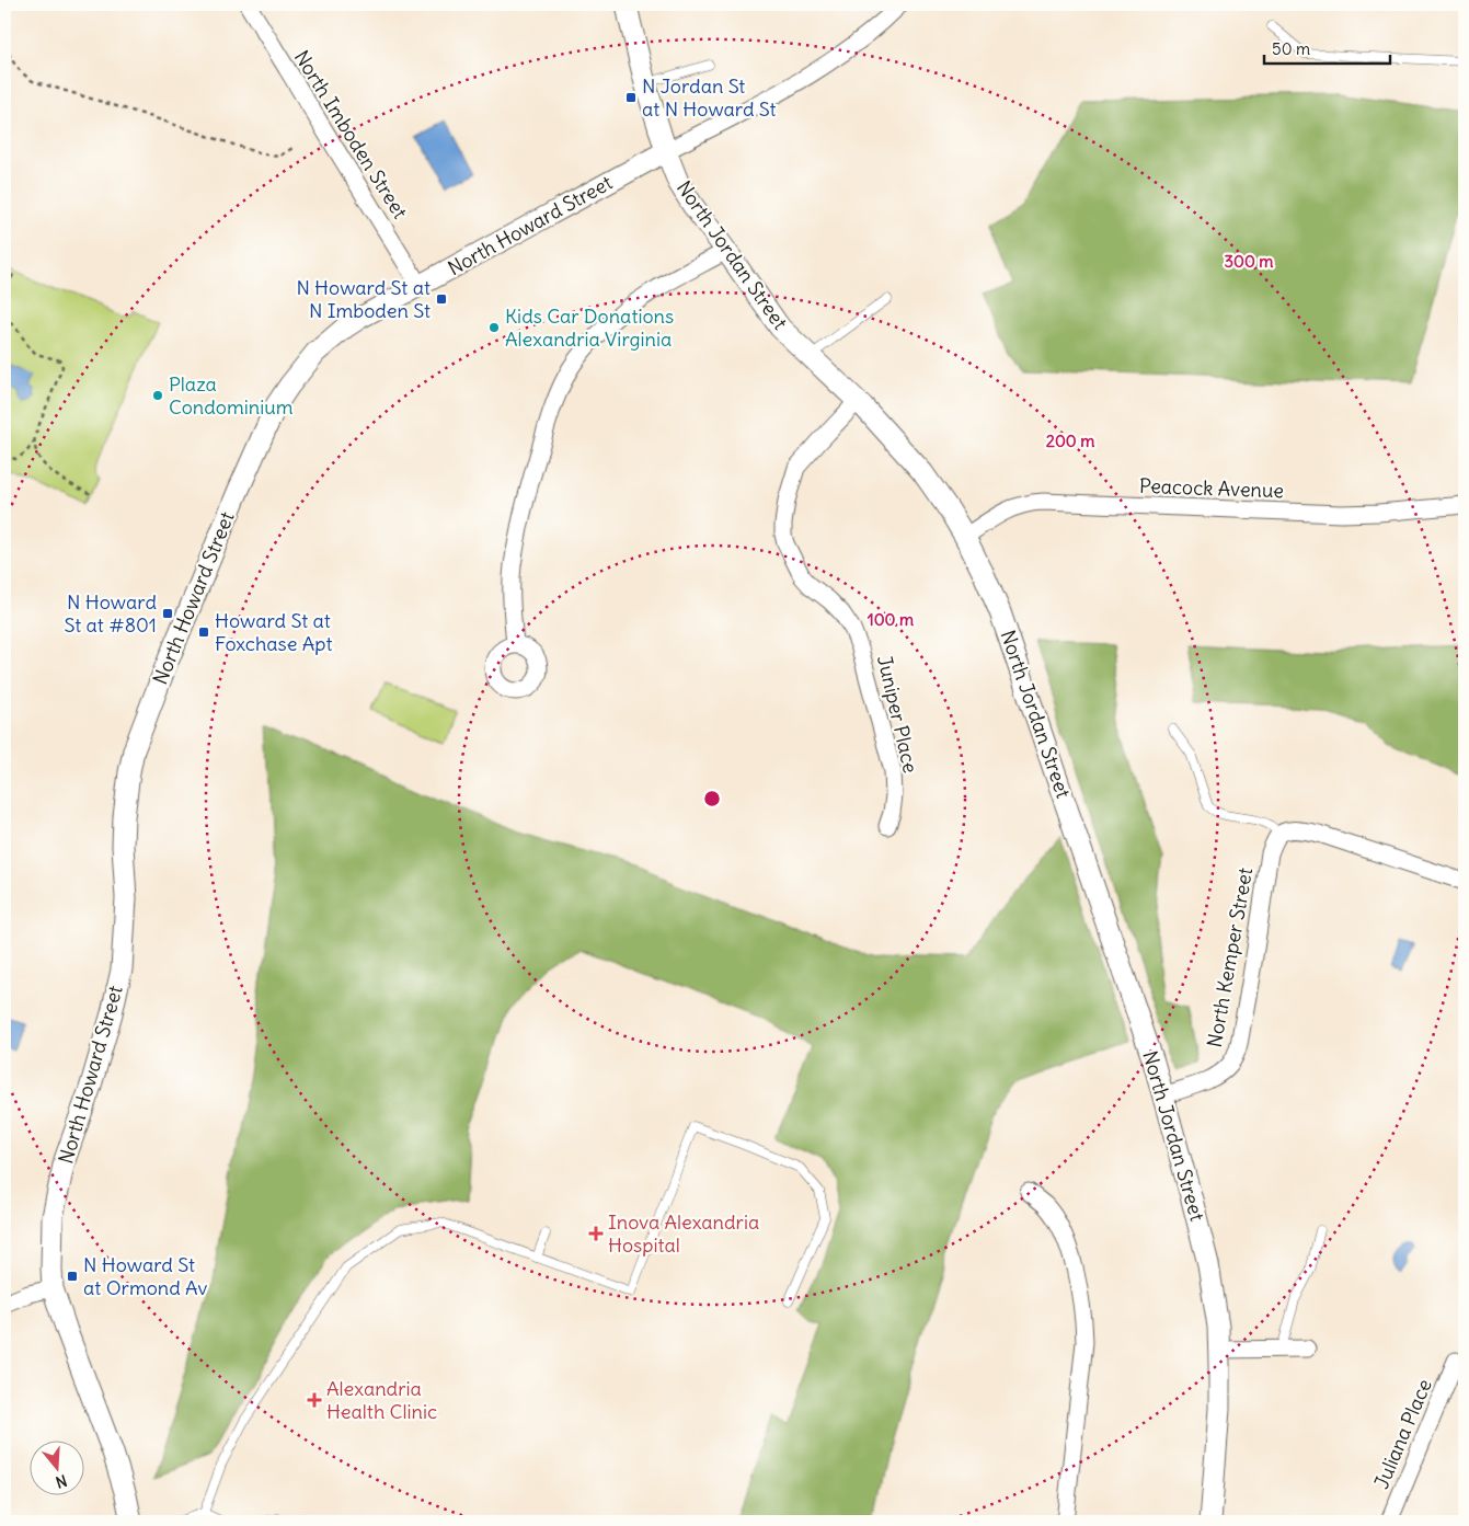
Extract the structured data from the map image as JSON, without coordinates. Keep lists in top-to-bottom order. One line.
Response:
{"streets":{"street":["North Imboden Street","North Howard Street","North Jordan Street","Peacock Avenue","Juniper Place","North Kemper Street","Juliana Place"]},"crossings":[["North Imboden Street","North Howard Street"],["North Howard Street","North Jordan Street"],["North Jordan Street","Peacock Avenue"],["North Jordan Street","Juniper Place"],["North Jordan Street","North Kemper Street"]],"places":{"transit":["N Jordan St at N Howard St","N Howard St at N Imboden St","N Howard St at #801","Howard St at Foxchase Apt","N Howard St at Ormond Av"],"other":["Kids Car Donations Alexandria Virginia","Plaza Condominium"],"health":["Inova Alexandria Hospital","Alexandria Health Clinic"]},"scale_bar":"50 m","north":"bottom","rings":["300 m","200 m","100 m"]}
